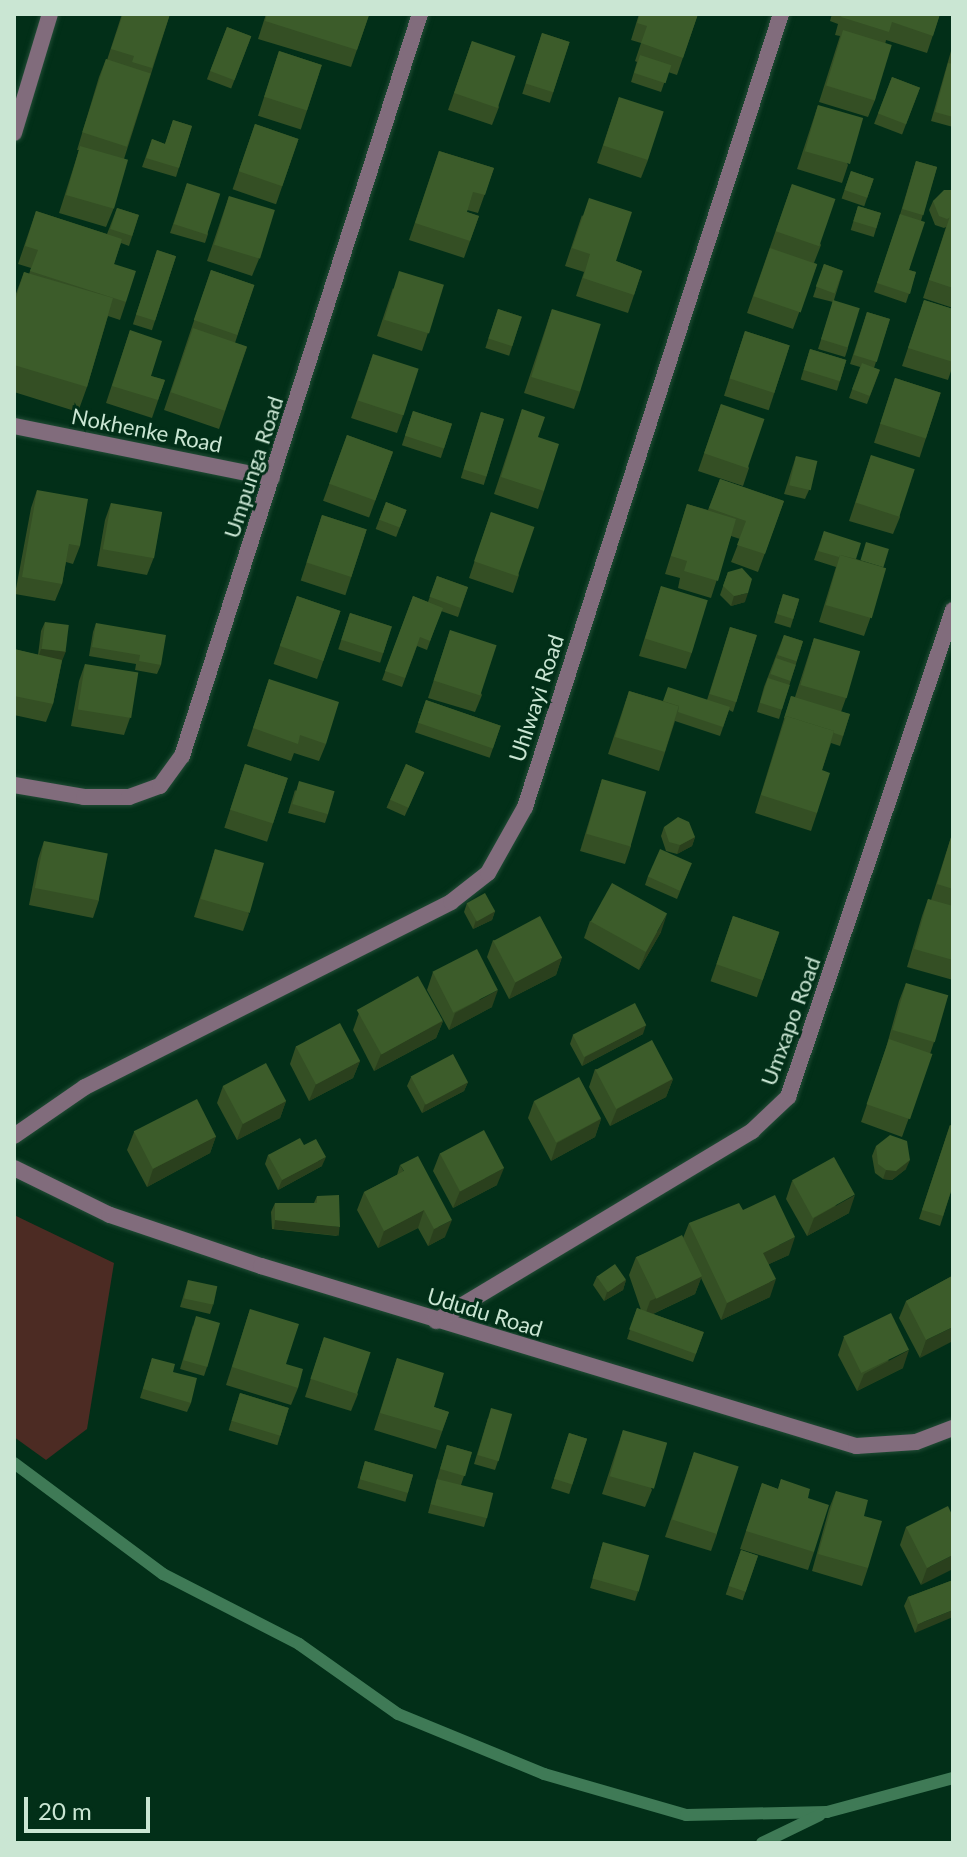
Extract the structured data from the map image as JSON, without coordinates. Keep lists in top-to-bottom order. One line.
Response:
{"streets":{"street":["Nokhenke Road","Umpunga Road","Uhlwayi Road","Umxapo Road","Ududu Road"]},"crossings":[["Nokhenke Road","Umpunga Road"],["Umxapo Road","Ududu Road"]],"scale_bar":"20 m"}
